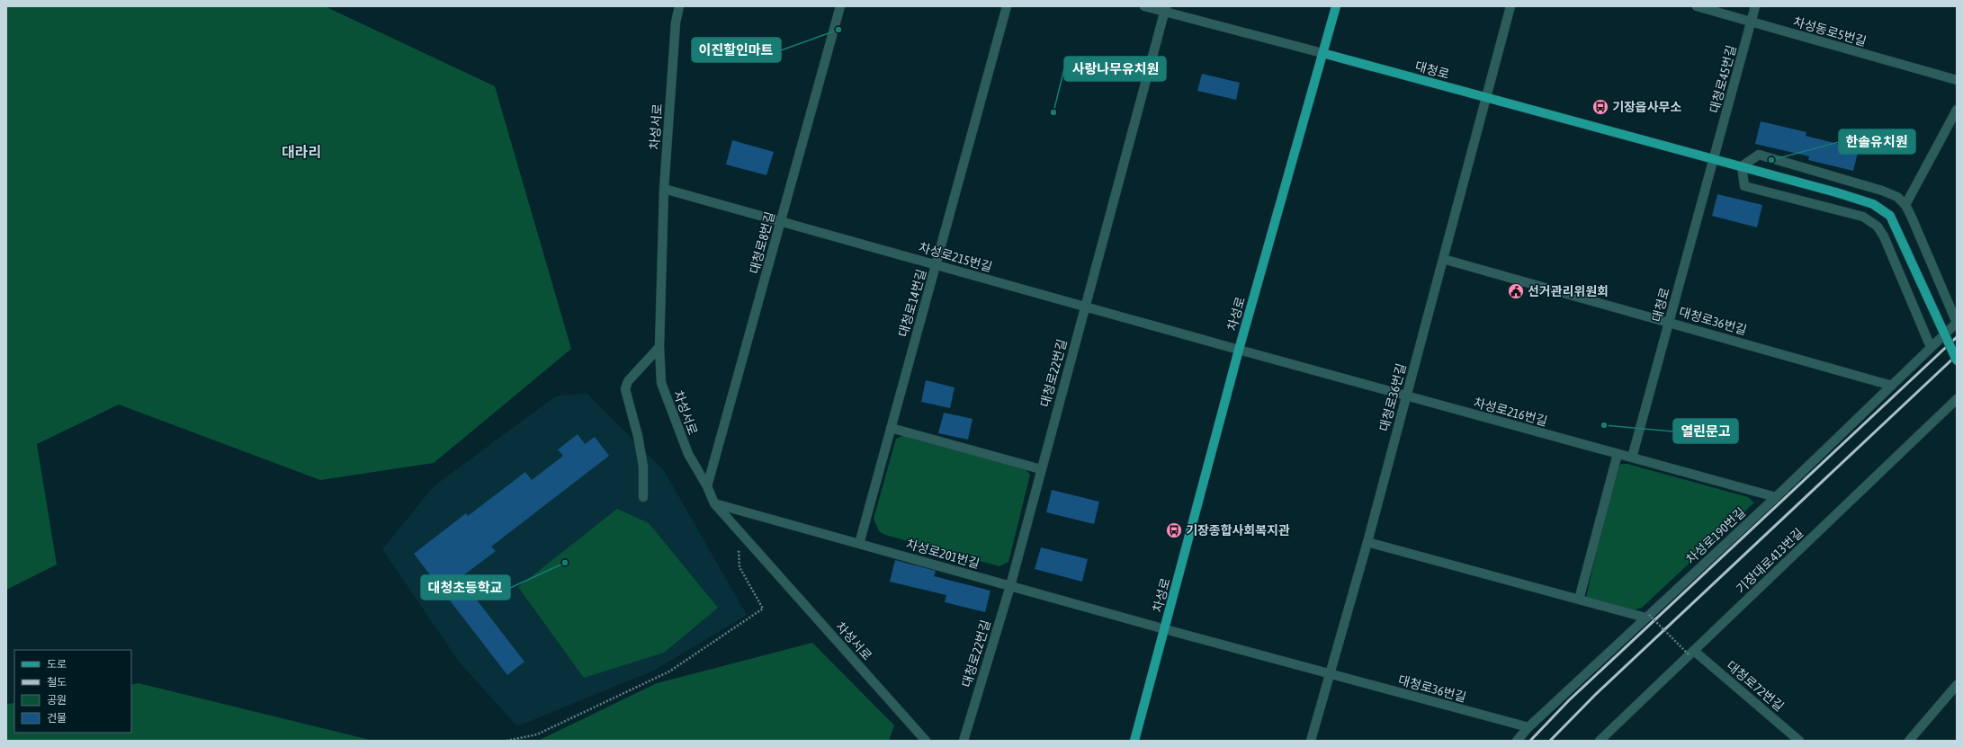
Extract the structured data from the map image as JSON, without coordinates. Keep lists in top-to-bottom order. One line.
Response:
{"streets":{"main road":["대청로","차성로"],"street":["차성동로5번길","대청로45번길","차성서로","대청로8번길","차성로215번길","대청로14번길","대청로36번길","대청로22번길","차성로216번길","차성로190번길","차성로201번길","기장대로413번길","대청로72번길"]},"crossings":[["차성동로5번길","대청로45번길"],["대청로","대청로45번길"],["대청로","차성로"],["대청로","대청로36번길"],["대청로","대청로22번길"],["대청로","차성로216번길"],["차성서로","대청로8번길"],["차성서로","차성로215번길"],["차성서로","차성로201번길"],["대청로8번길","차성로215번길"],["차성로215번길","대청로14번길"],["차성로215번길","차성로"],["차성로215번길","대청로22번길"],["차성로215번길","차성로216번길"],["대청로14번길","차성로201번길"],["차성로","대청로36번길"],["차성로","차성로216번길"],["차성로","차성로201번길"],["대청로36번길","차성로216번길"],["대청로36번길","차성로190번길"],["대청로22번길","차성로201번길"],["차성로216번길","차성로190번길"],["기장대로413번길","대청로72번길"]],"districts":["대라리"],"places":{"other":["이진할인마트","사랑나무유치원","한솔유치원","열린문고","대청초등학교"],"bus stop":["기장읍사무소","기장종합사회복지관"],"public building":["선거관리위원회"]},"legend":["도로","철도","공원","건물"]}
